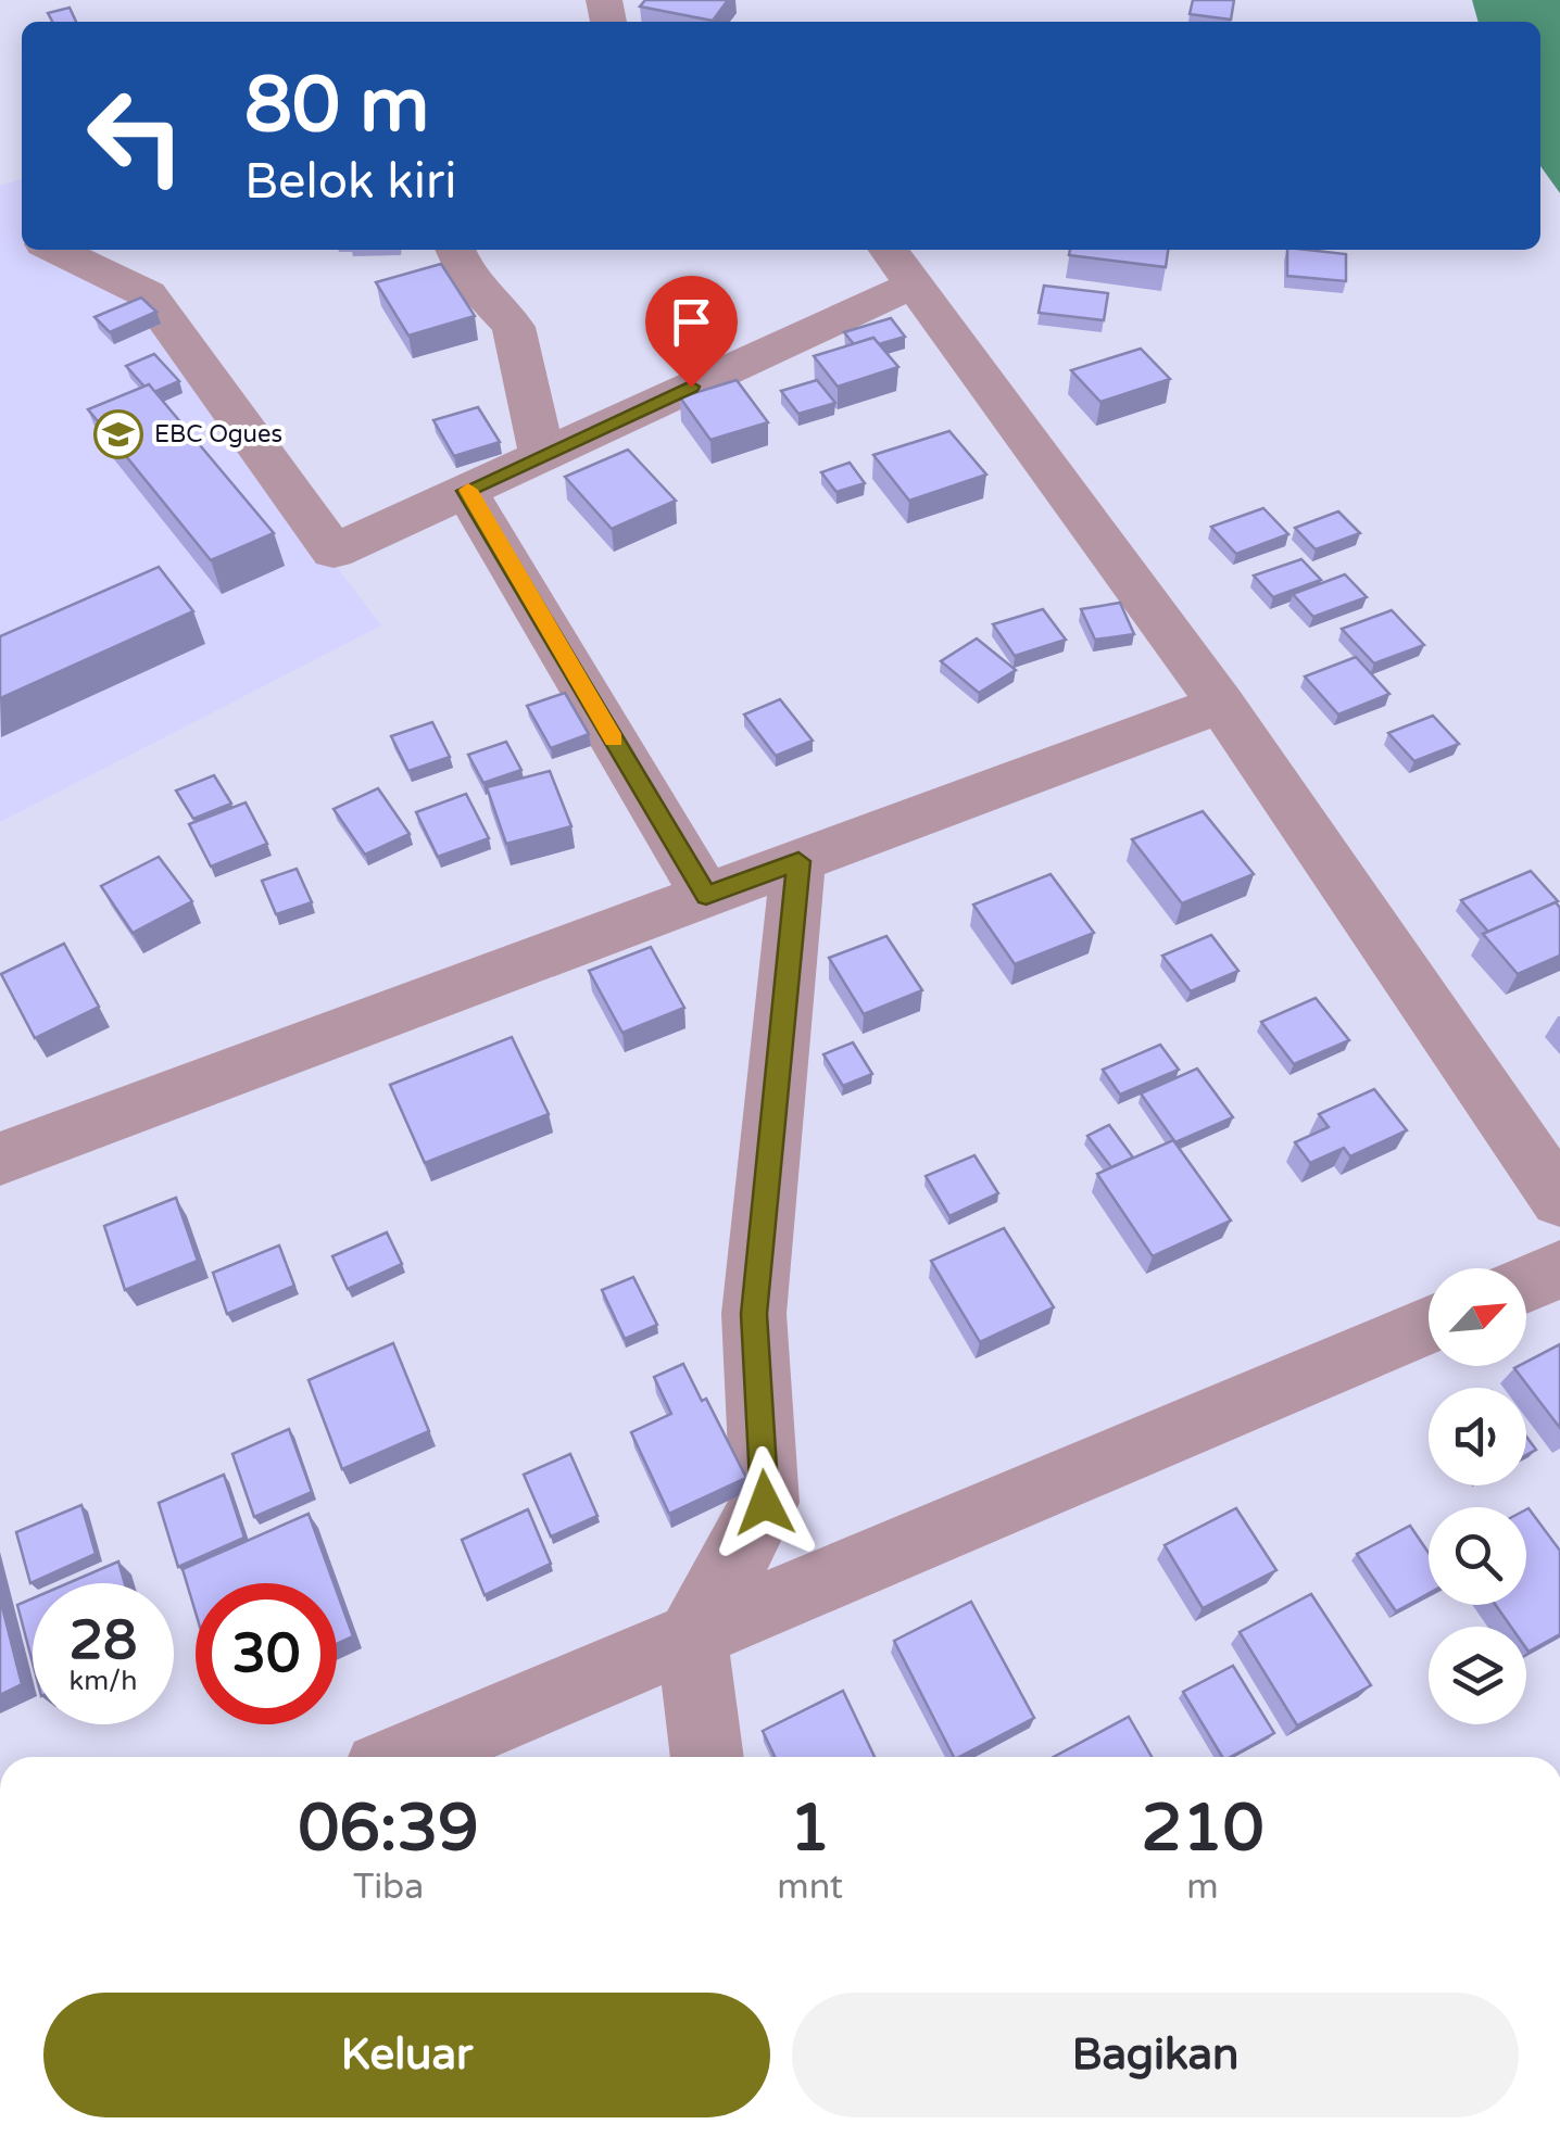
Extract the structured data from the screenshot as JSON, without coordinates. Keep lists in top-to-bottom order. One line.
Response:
{"places":{"school or university":["EBC Ogues"]},"north":"top right","page":{"turn":["80 m","Belok kiri"],"speed":"28 km/h","limit":"30","eta":["06:39","Tiba","1","mnt","210","m"],"buttons":["Keluar","Bagikan"]}}
